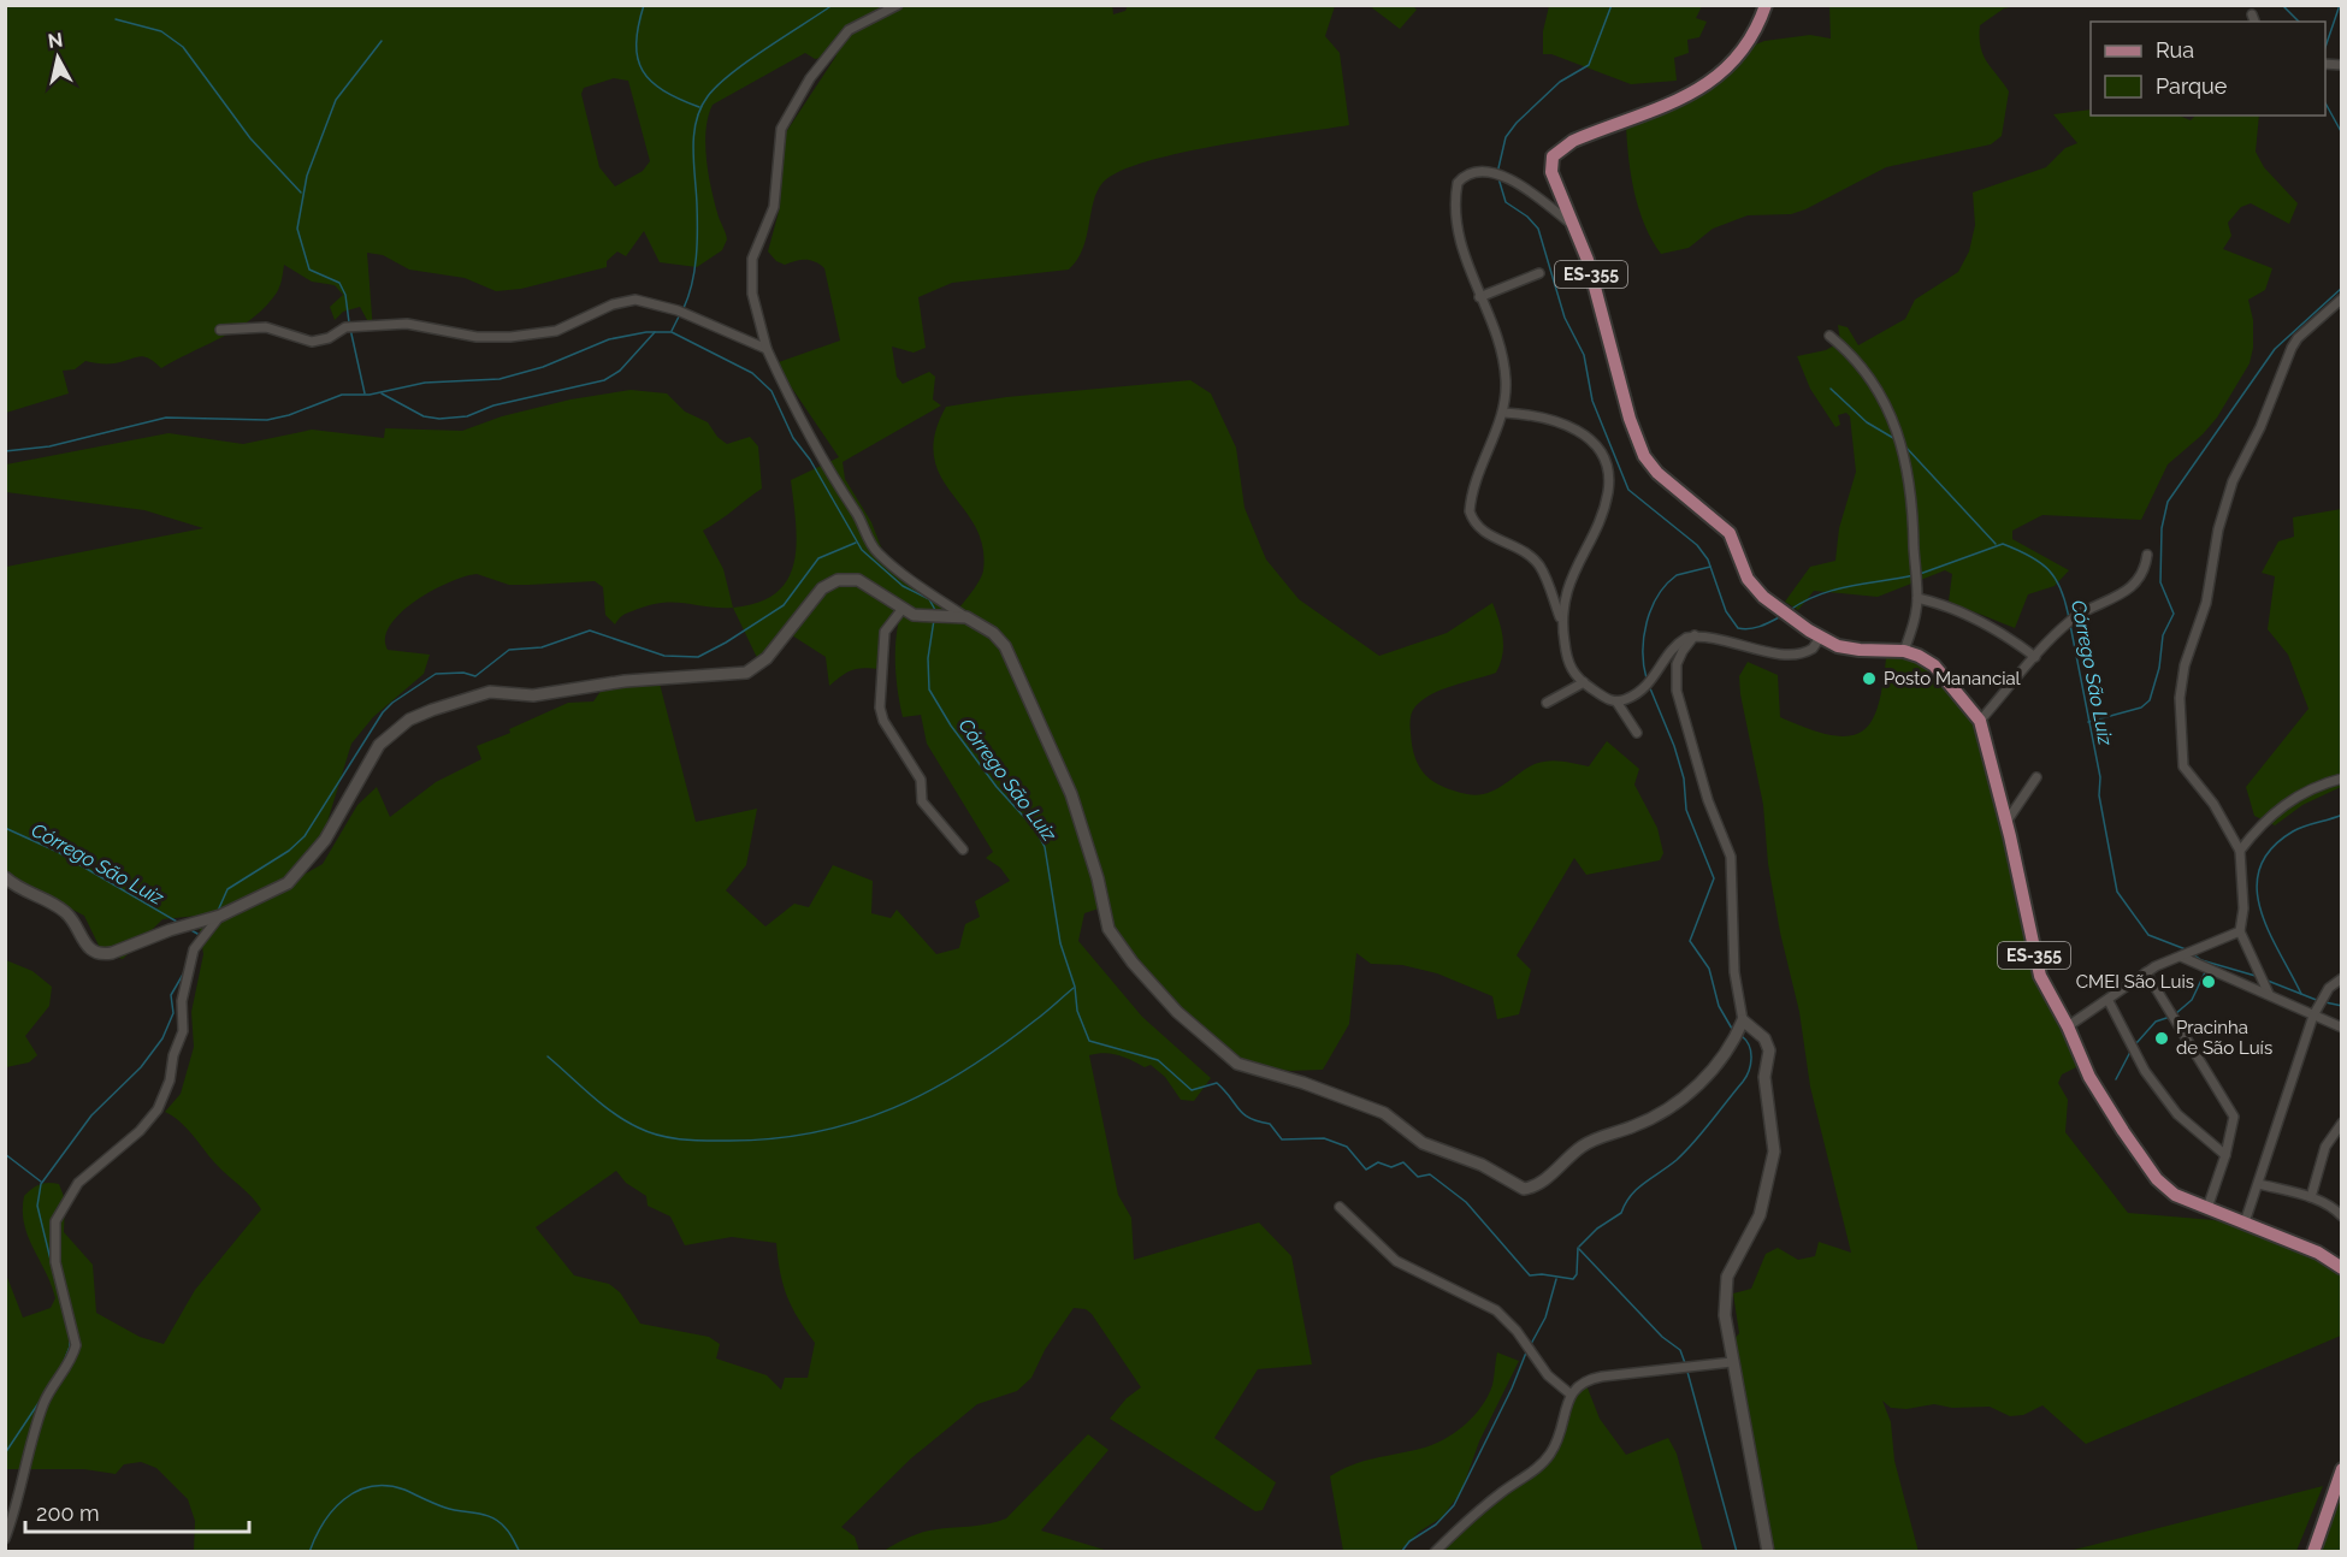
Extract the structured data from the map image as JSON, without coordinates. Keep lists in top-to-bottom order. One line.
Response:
{"streets":{"main road":["ES-355"]},"water":["Córrego São Luiz"],"places":["Posto Manancial","CMEI São Luis","Pracinha de São Luís"],"legend":["Rua","Parque"],"scale_bar":"200 m","north":"top"}
